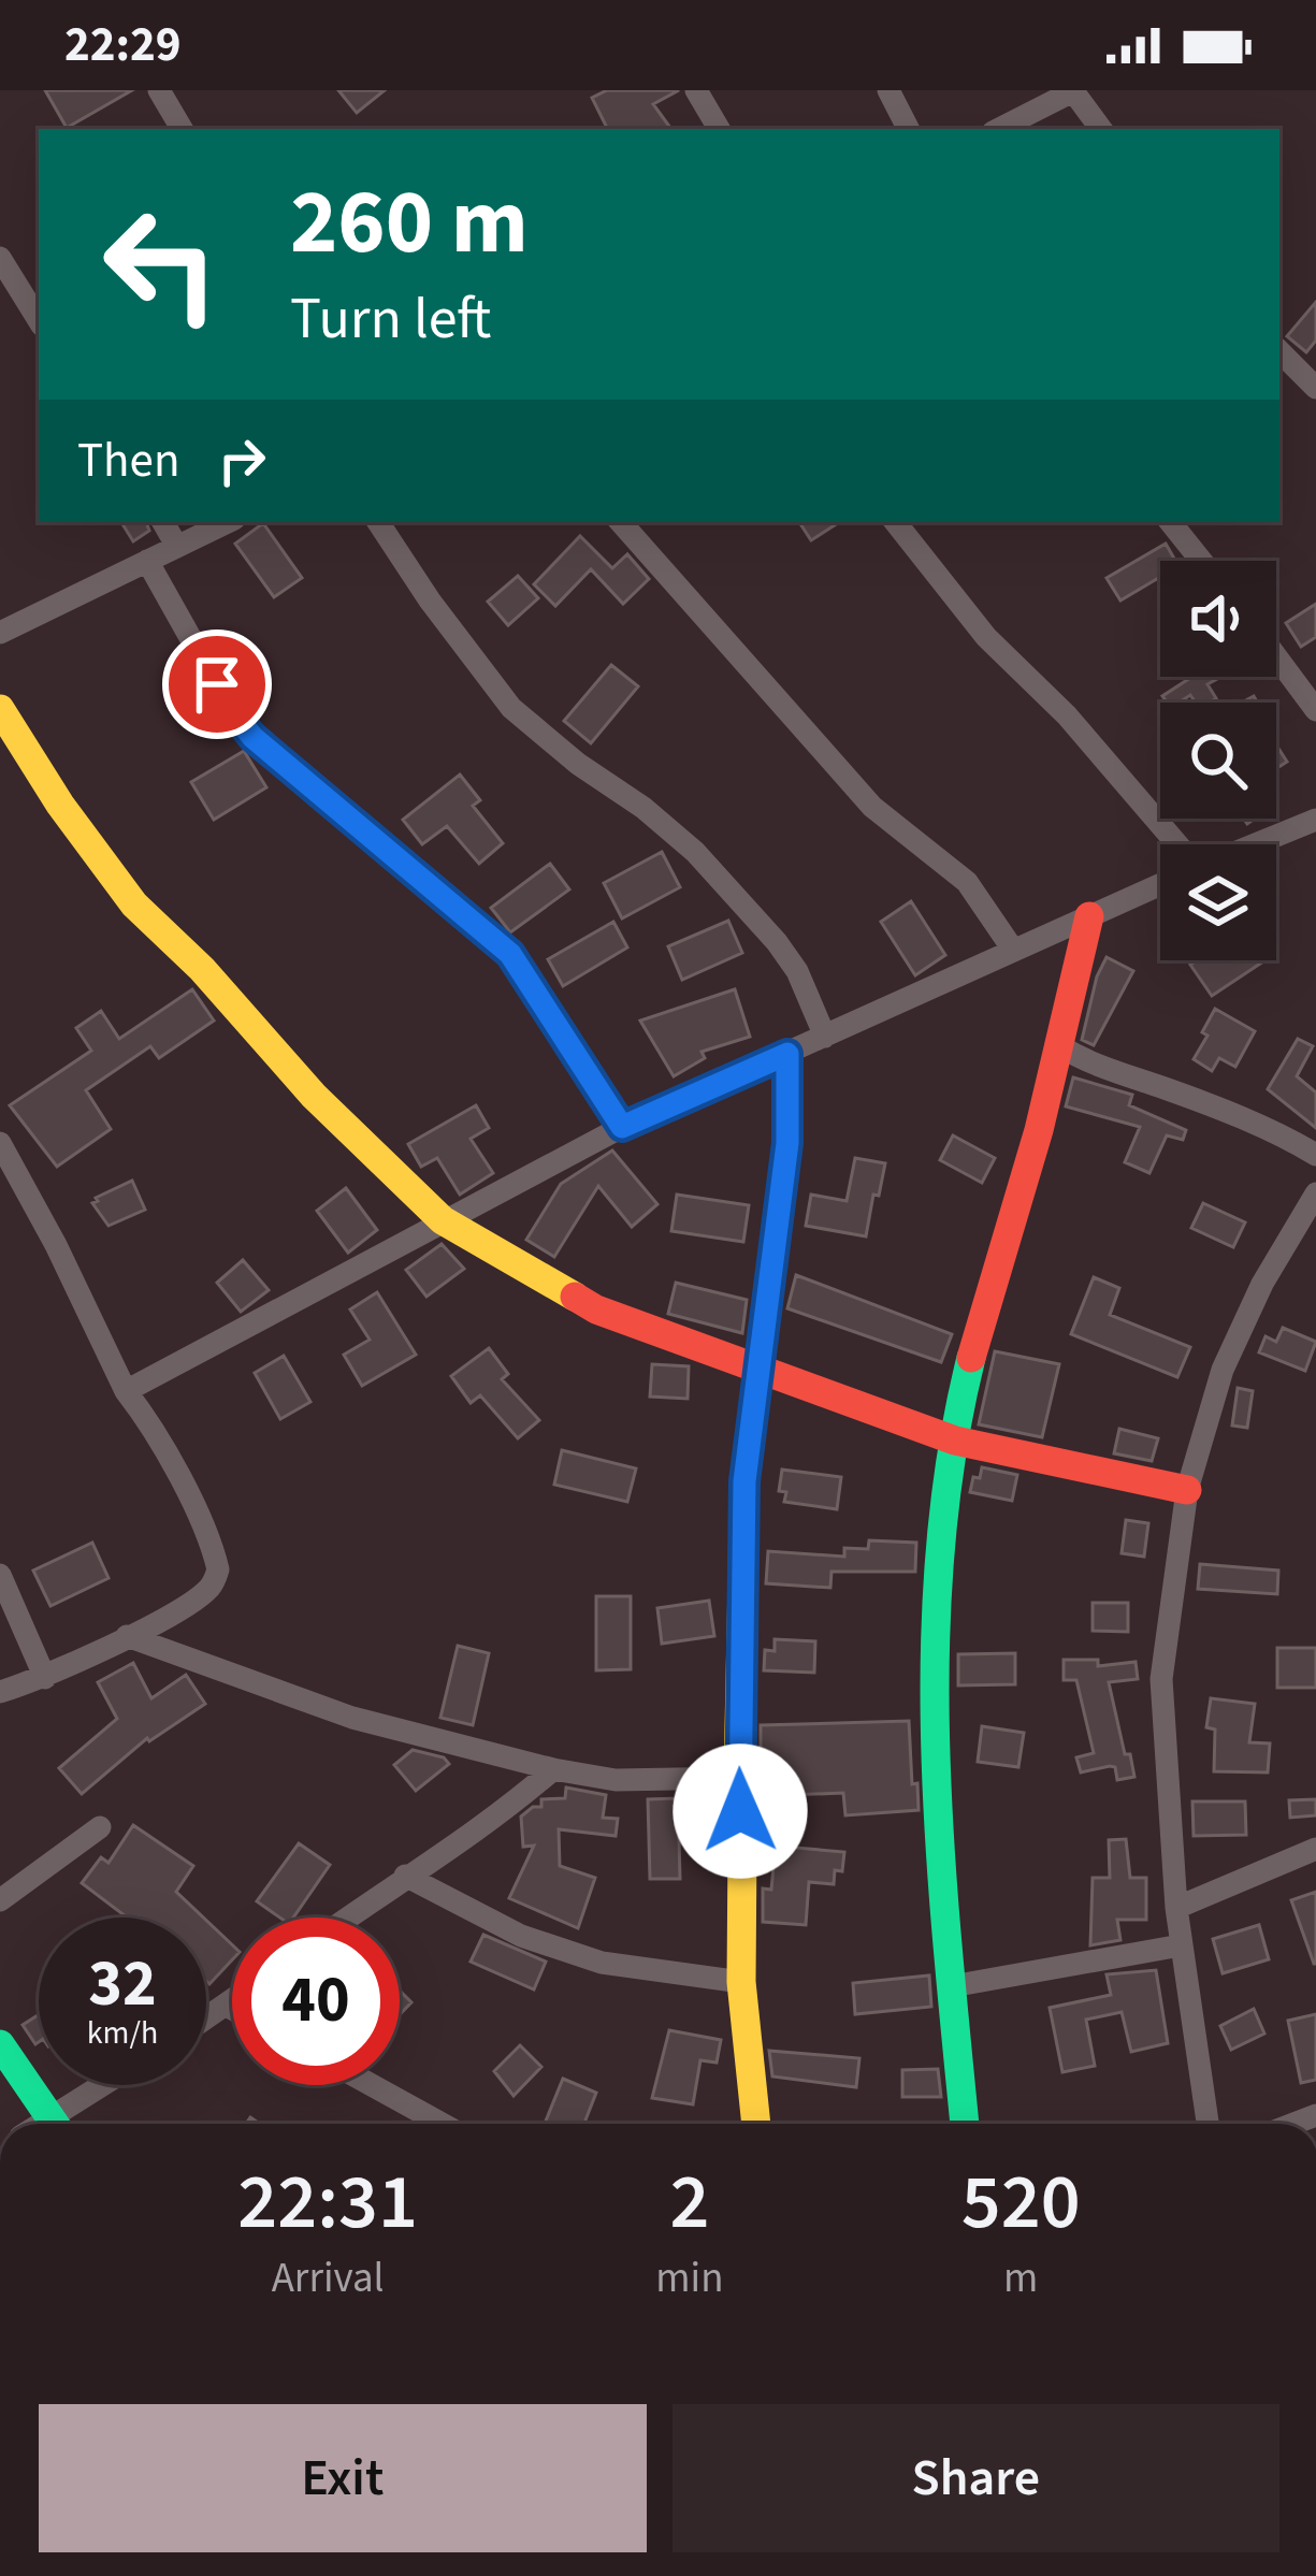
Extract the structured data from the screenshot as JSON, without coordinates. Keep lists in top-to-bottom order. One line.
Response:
{"page":{"status":"22:29","turn":["260 m","Turn left"],"then":"Then","speed":"32 km/h","limit":"40","eta":["22:31","Arrival","2","min","520","m"],"buttons":["Exit","Share"]}}
